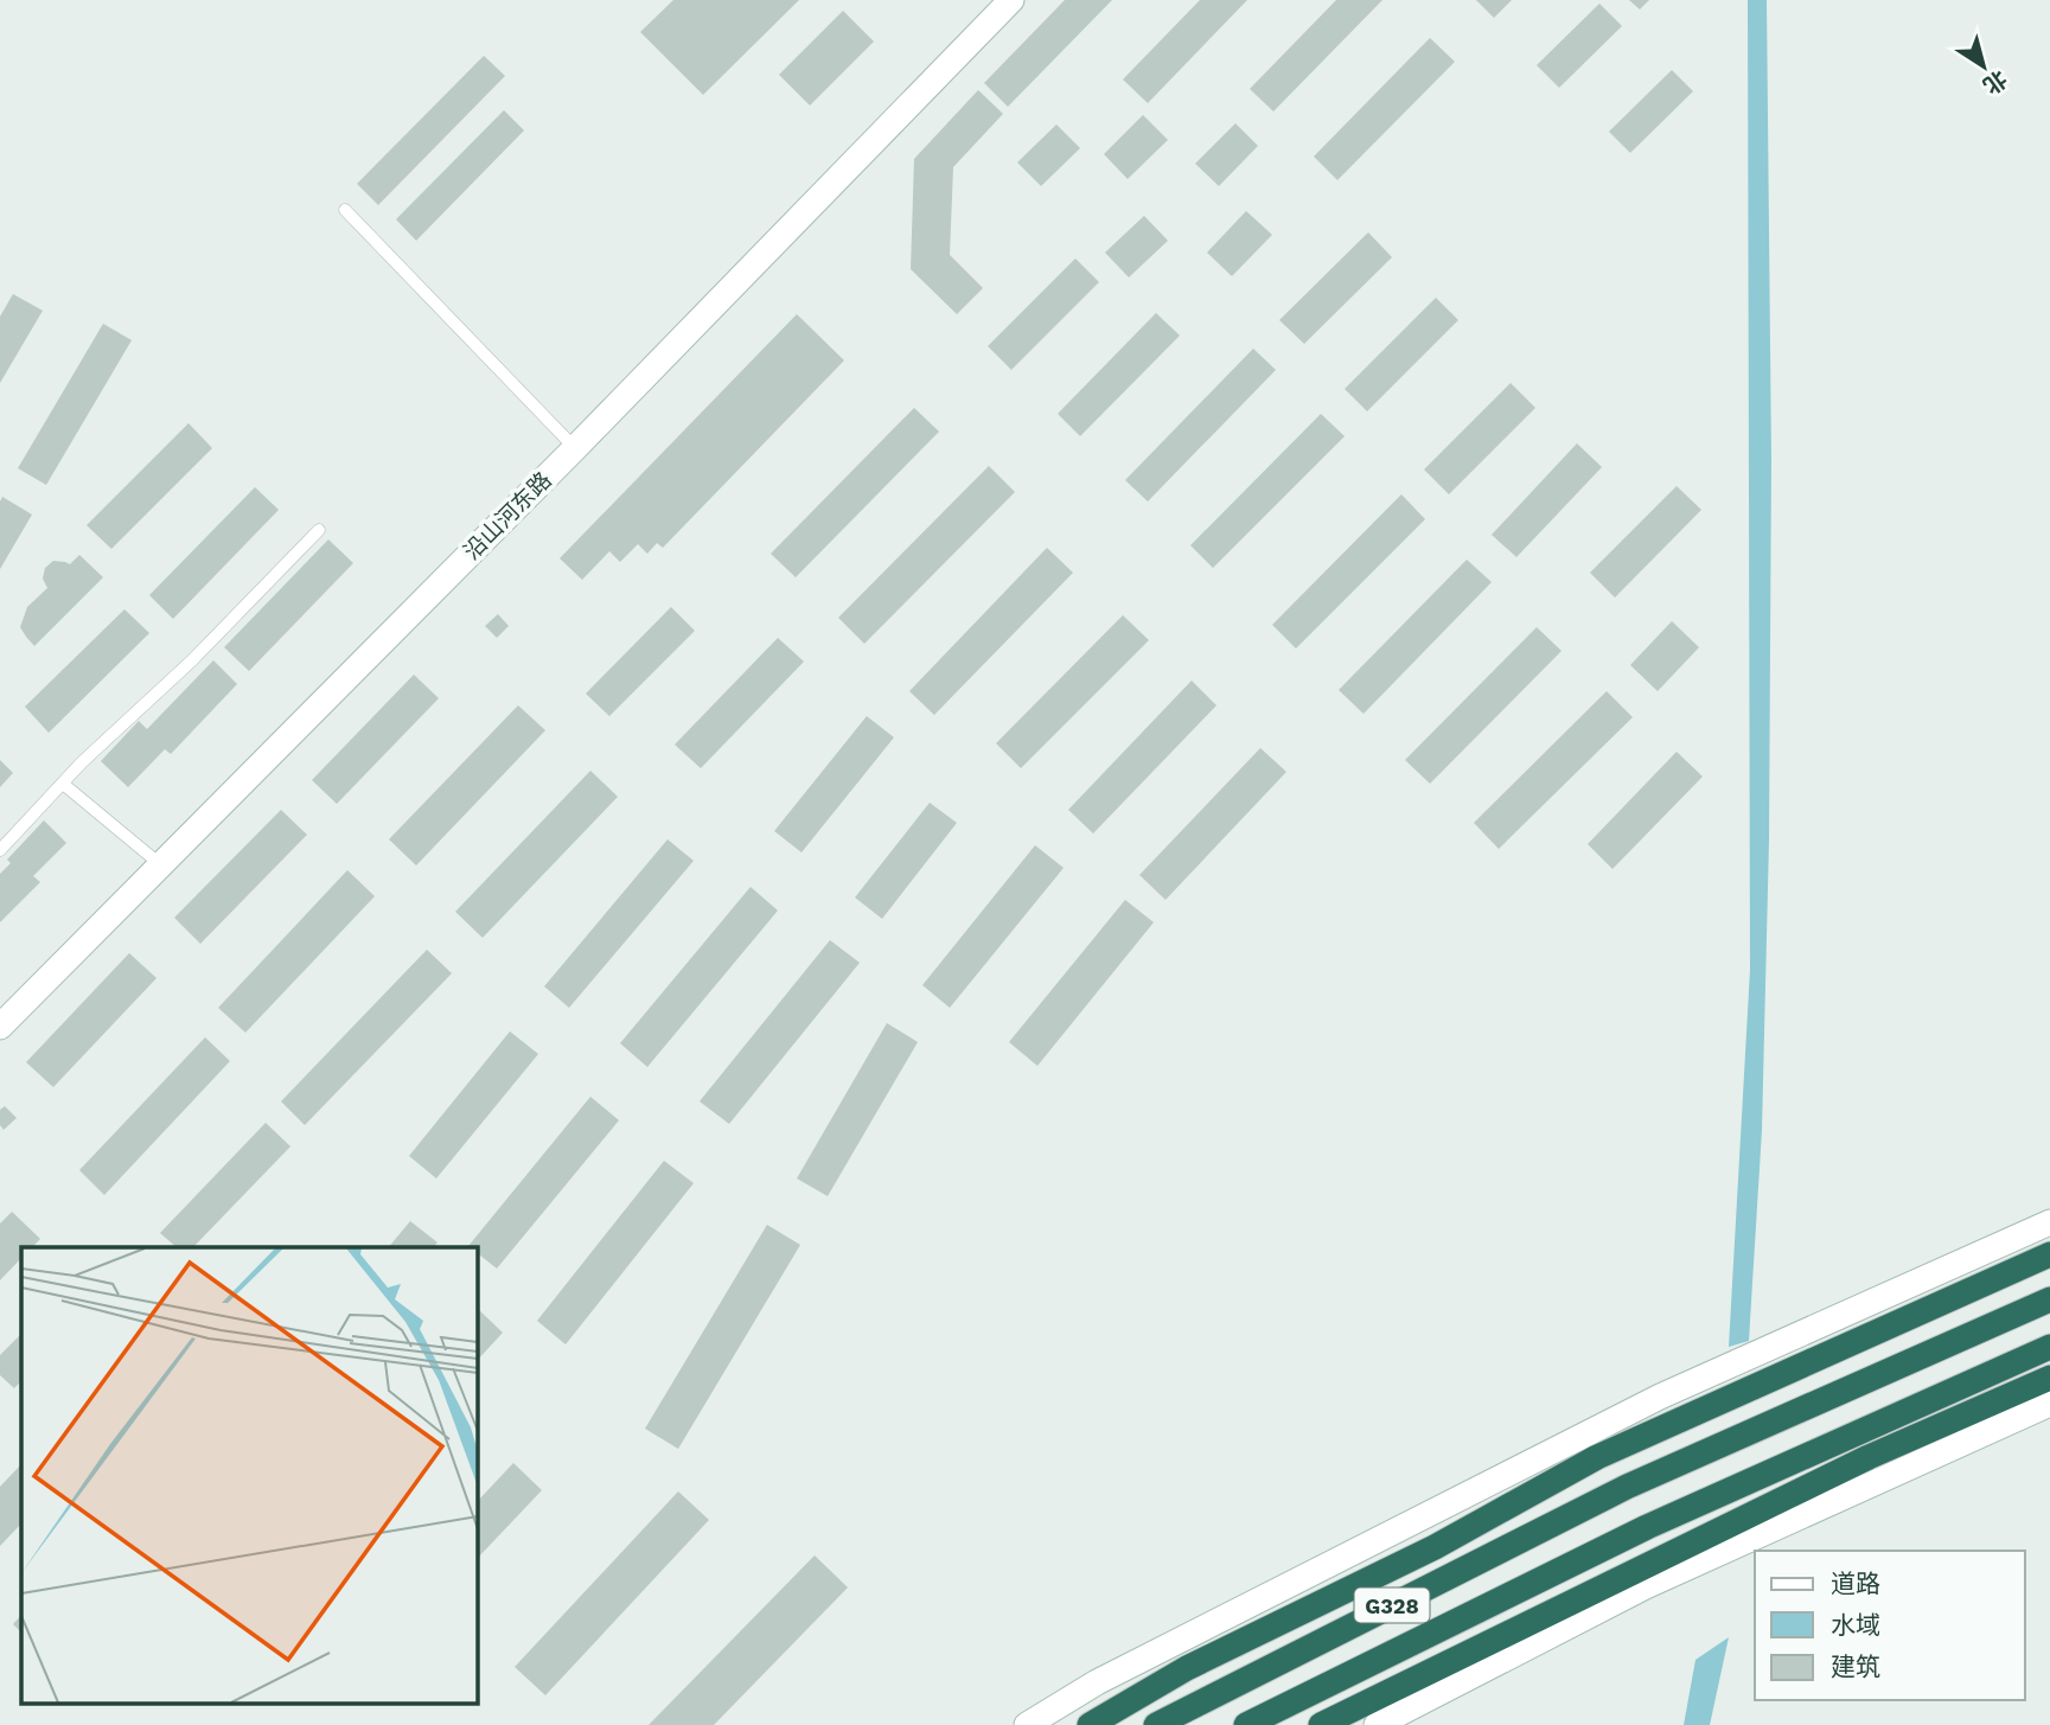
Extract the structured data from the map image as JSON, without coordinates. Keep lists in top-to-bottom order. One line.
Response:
{"streets":{"highway":["G328"],"street":["沿山河东路"]},"legend":["道路","水域","建筑"],"north":"bottom right"}
